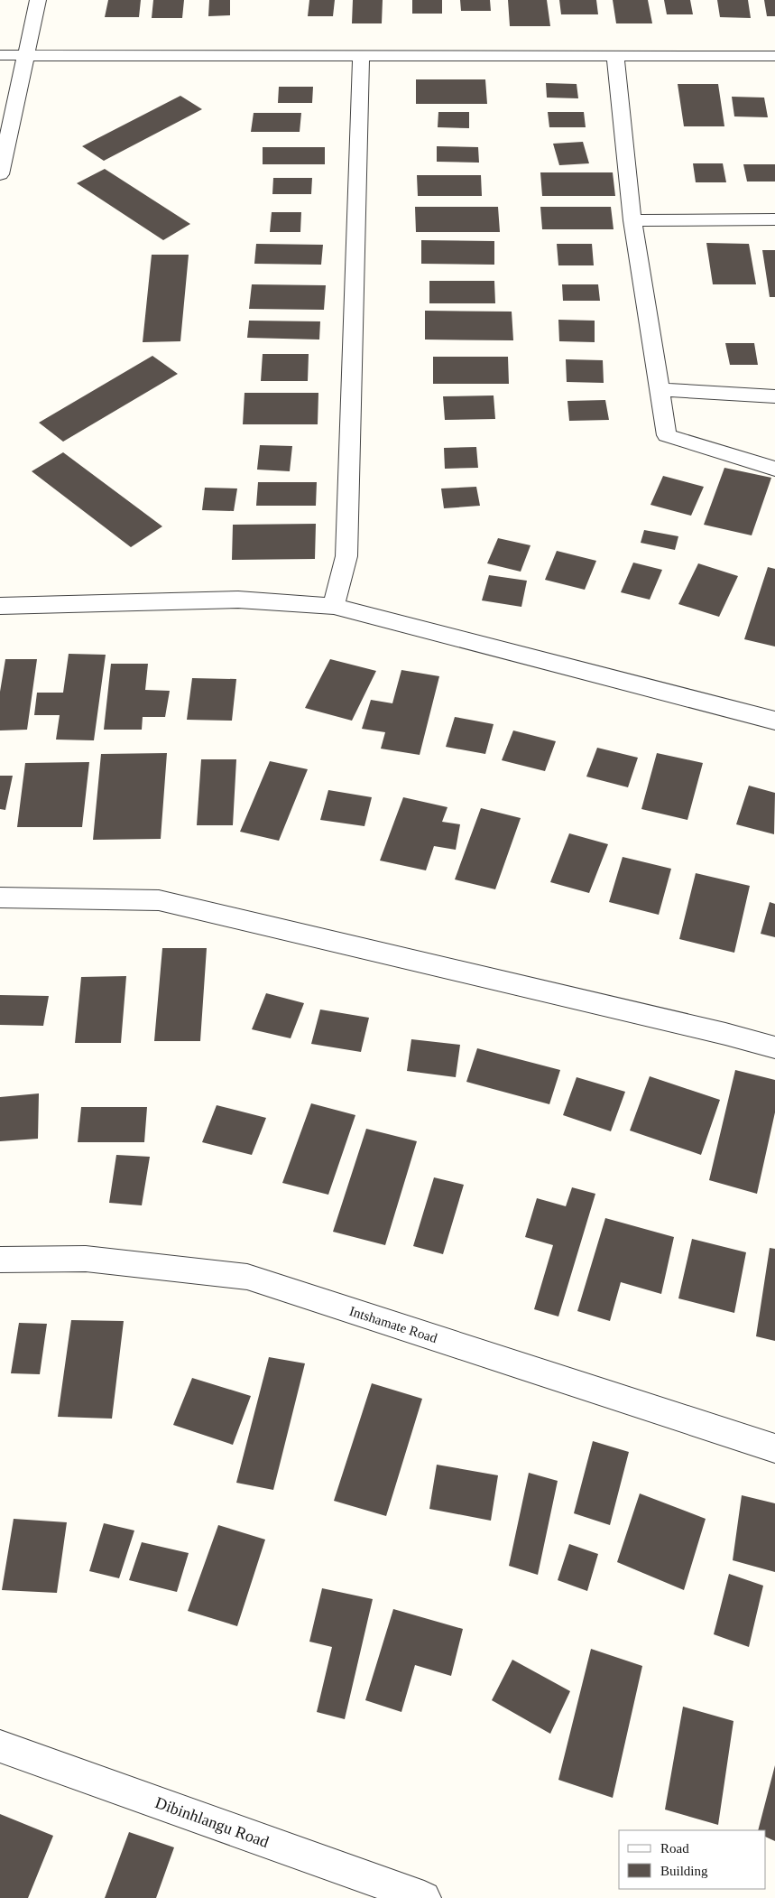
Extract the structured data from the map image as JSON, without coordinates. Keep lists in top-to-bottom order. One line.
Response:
{"streets":{"street":["Intshamate Road","Dibinhlangu Road"]},"legend":["Road","Building"]}
